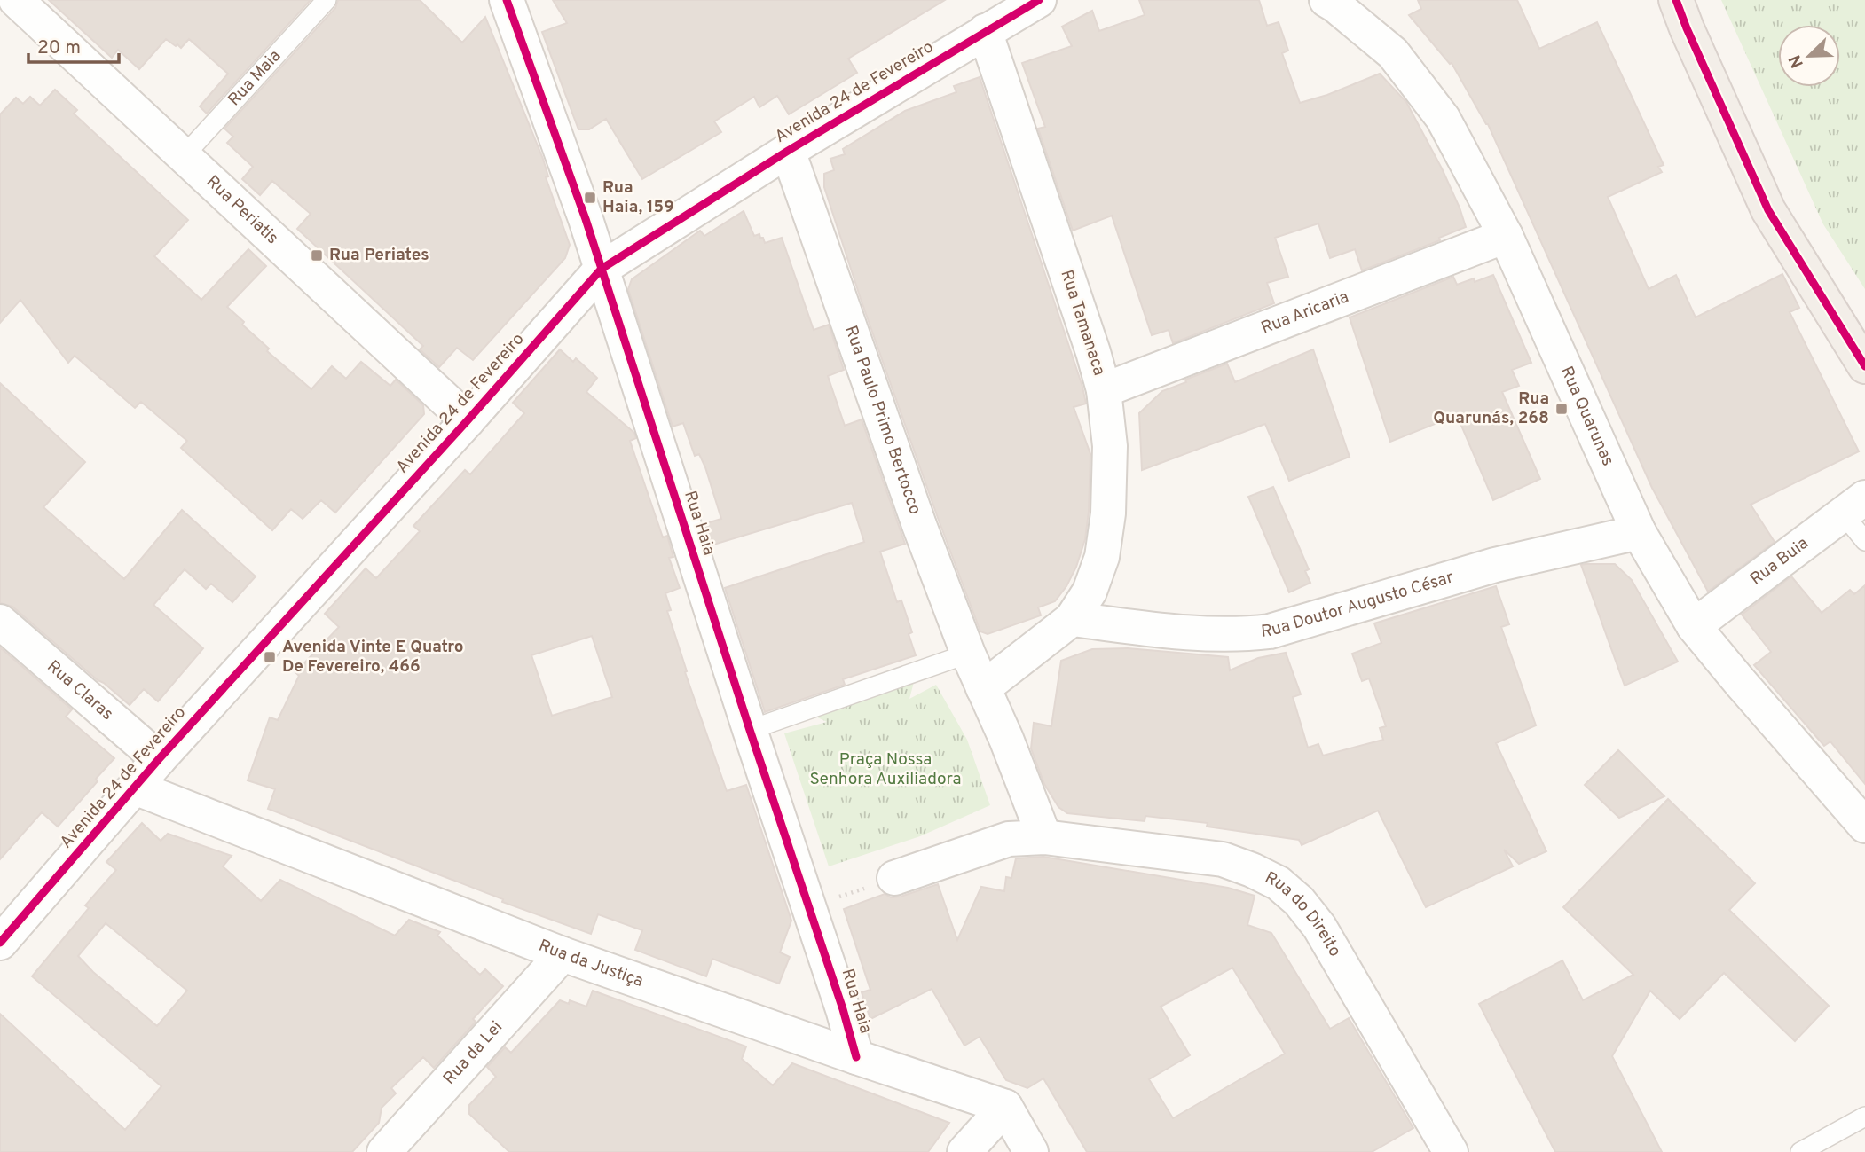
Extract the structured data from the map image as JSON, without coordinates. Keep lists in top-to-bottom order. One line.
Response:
{"streets":{"street":["Avenida 24 de Fevereiro","Rua Periatis","Rua Aricaria","Rua Tamanaca","Rua Quarunas","Rua Paulo Primo Bertocco","Rua Haia","Rua Buia","Rua Doutor Augusto César","Rua Claras","Rua do Direito","Rua da Justiça","Rua da Lei"],"lane":["Rua Maia"]},"crossings":[["Rua Maia","Rua Periatis"],["Avenida 24 de Fevereiro","Rua Periatis"],["Avenida 24 de Fevereiro","Rua Tamanaca"],["Avenida 24 de Fevereiro","Rua Paulo Primo Bertocco"],["Avenida 24 de Fevereiro","Rua Haia"],["Avenida 24 de Fevereiro","Rua Claras"],["Avenida 24 de Fevereiro","Rua da Justiça"],["Rua Aricaria","Rua Tamanaca"],["Rua Aricaria","Rua Quarunas"],["Rua Tamanaca","Rua Doutor Augusto César"],["Rua Quarunas","Rua Buia"],["Rua Quarunas","Rua Doutor Augusto César"],["Rua Haia","Rua da Justiça"],["Rua da Justiça","Rua da Lei"]],"parks":["Praça Nossa Senhora Auxiliadora"],"places":{"transit":["Rua Haia, 159","Rua Periates","Rua Quarunás, 268","Avenida Vinte E Quatro De Fevereiro, 466"]},"scale_bar":"20 m","north":"bottom left"}
